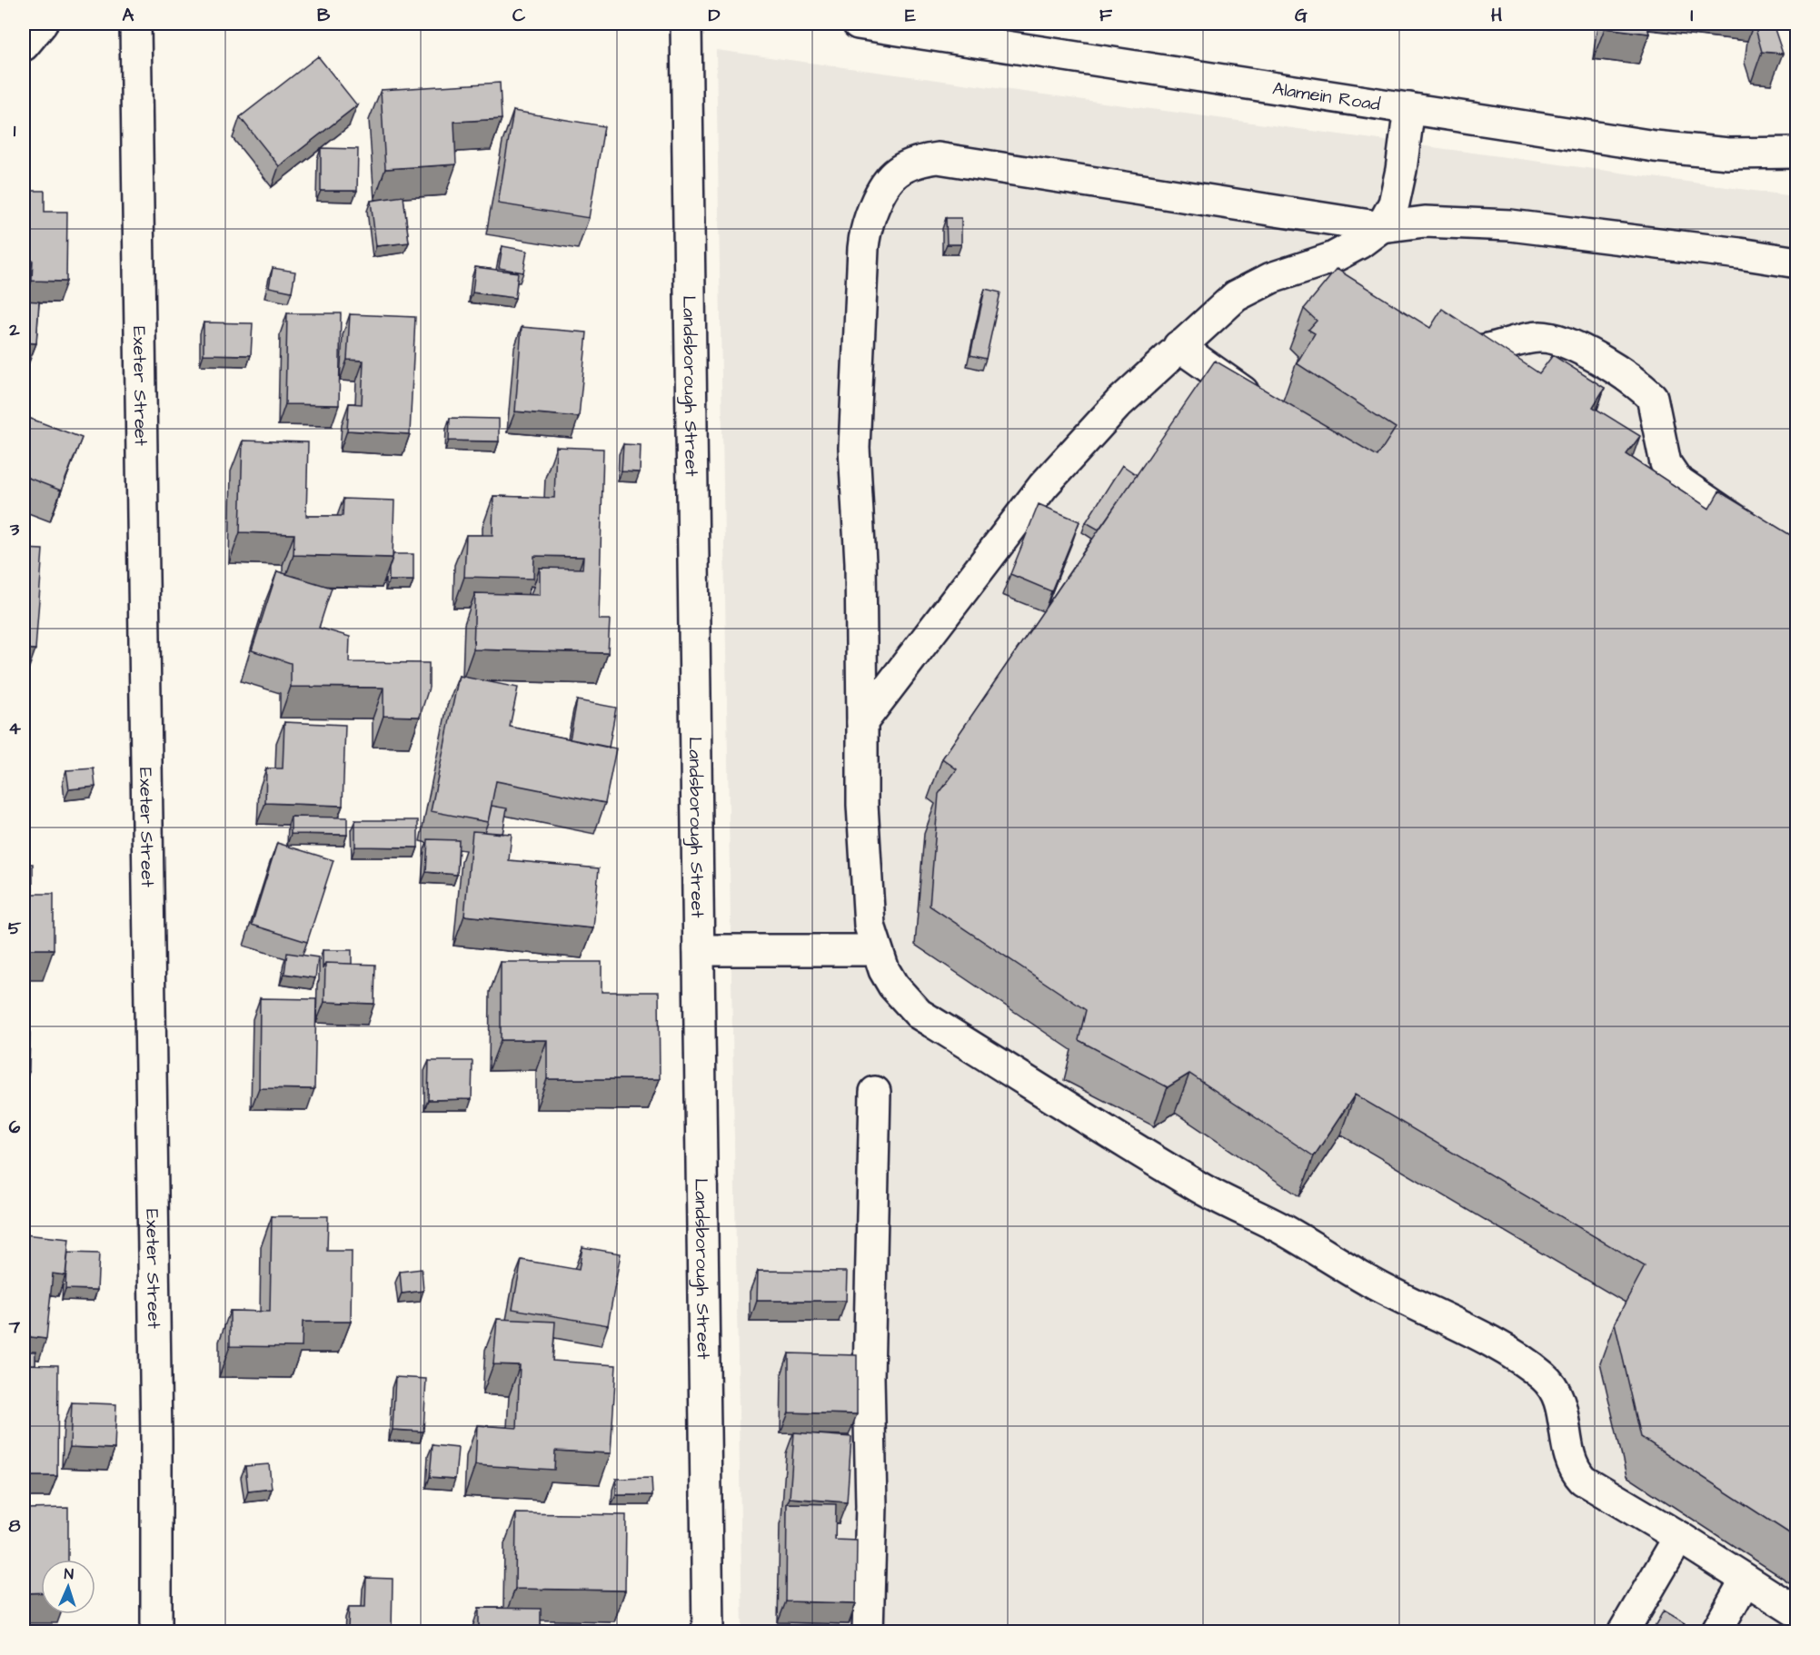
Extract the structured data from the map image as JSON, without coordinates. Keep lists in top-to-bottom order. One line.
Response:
{"streets":{"street":["Alamein Road","Exeter Street","Landsborough Street"]},"north":"top","grid":{"columns":["A","B","C","D","E","F","G","H","I"],"rows":["1","2","3","4","5","6","7","8"]}}
